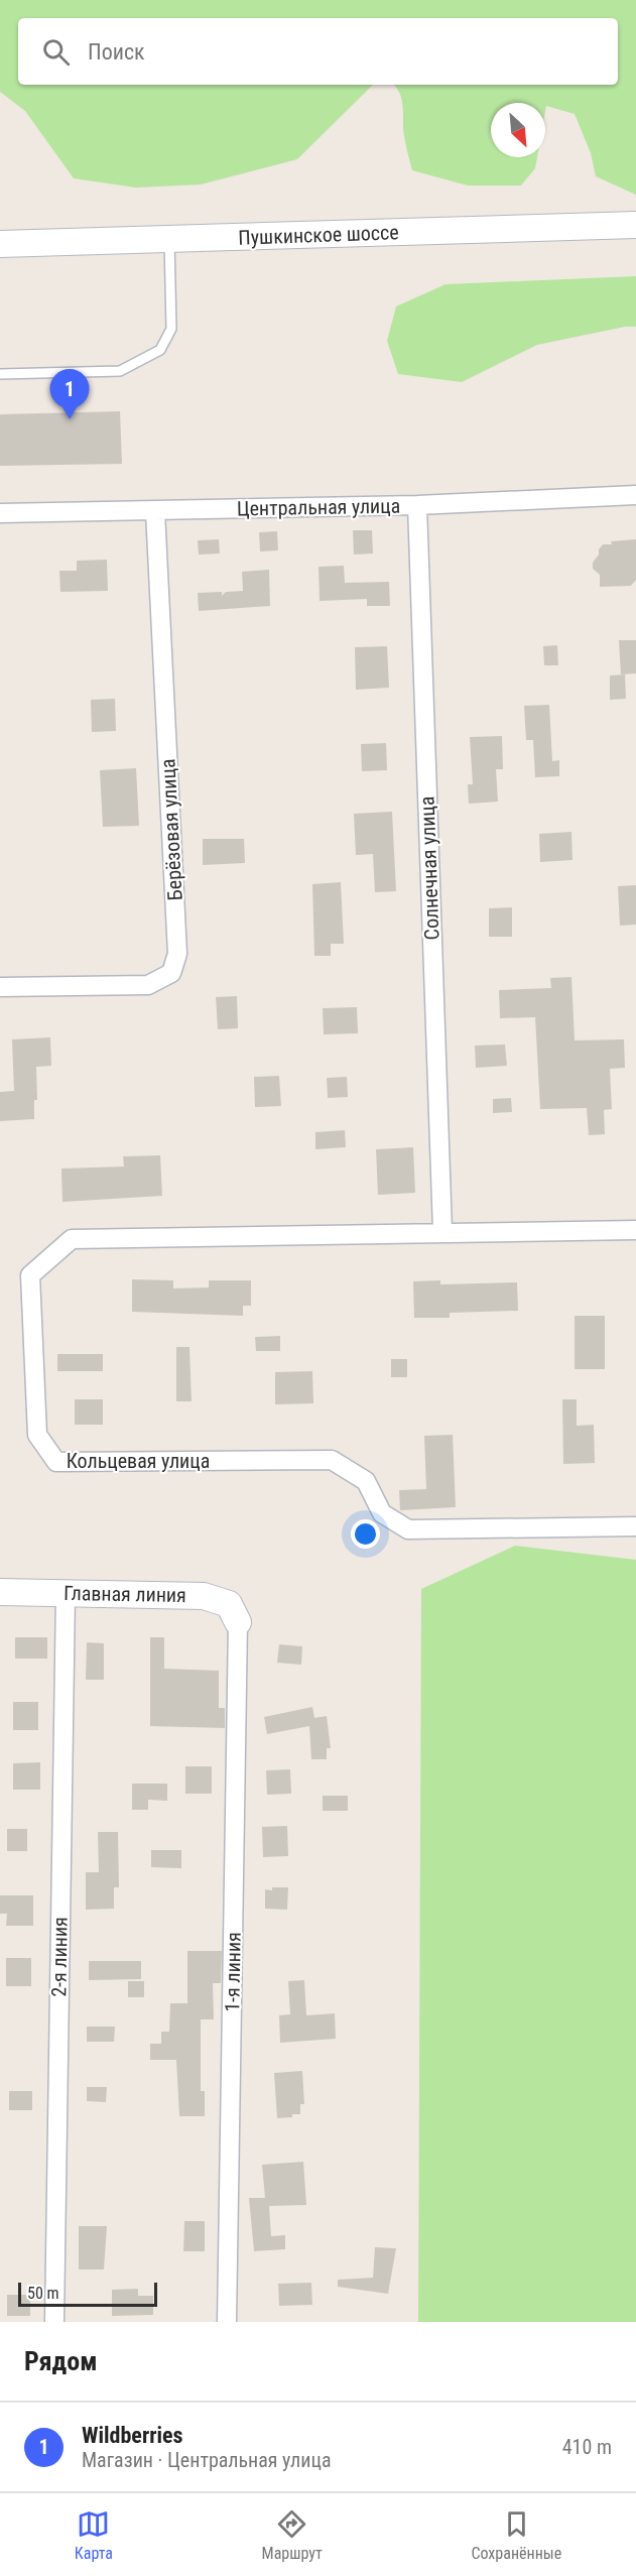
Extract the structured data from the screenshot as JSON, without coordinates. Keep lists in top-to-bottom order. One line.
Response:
{"streets":{"main road":["Пушкинское шоссе","Главная линия"],"street":["Центральная улица","Берёзовая улица","Солнечная улица","Кольцевая улица","2-я линия","1-я линия"]},"crossings":[["Центральная улица","Берёзовая улица"],["Центральная улица","Солнечная улица"],["Солнечная улица","Кольцевая улица"],["Главная линия","2-я линия"],["Главная линия","1-я линия"]],"scale_bar":"50 m","north":"bottom right","page":{"search":"Поиск","pins":"1","scale":"50 m","heading":"Рядом","list":[{"mark":"1","name":"Wildberries","note":"Магазин · Центральная улица","value":"410 m"}],"nav":["Карта","Маршрут","Сохранённые"]}}
